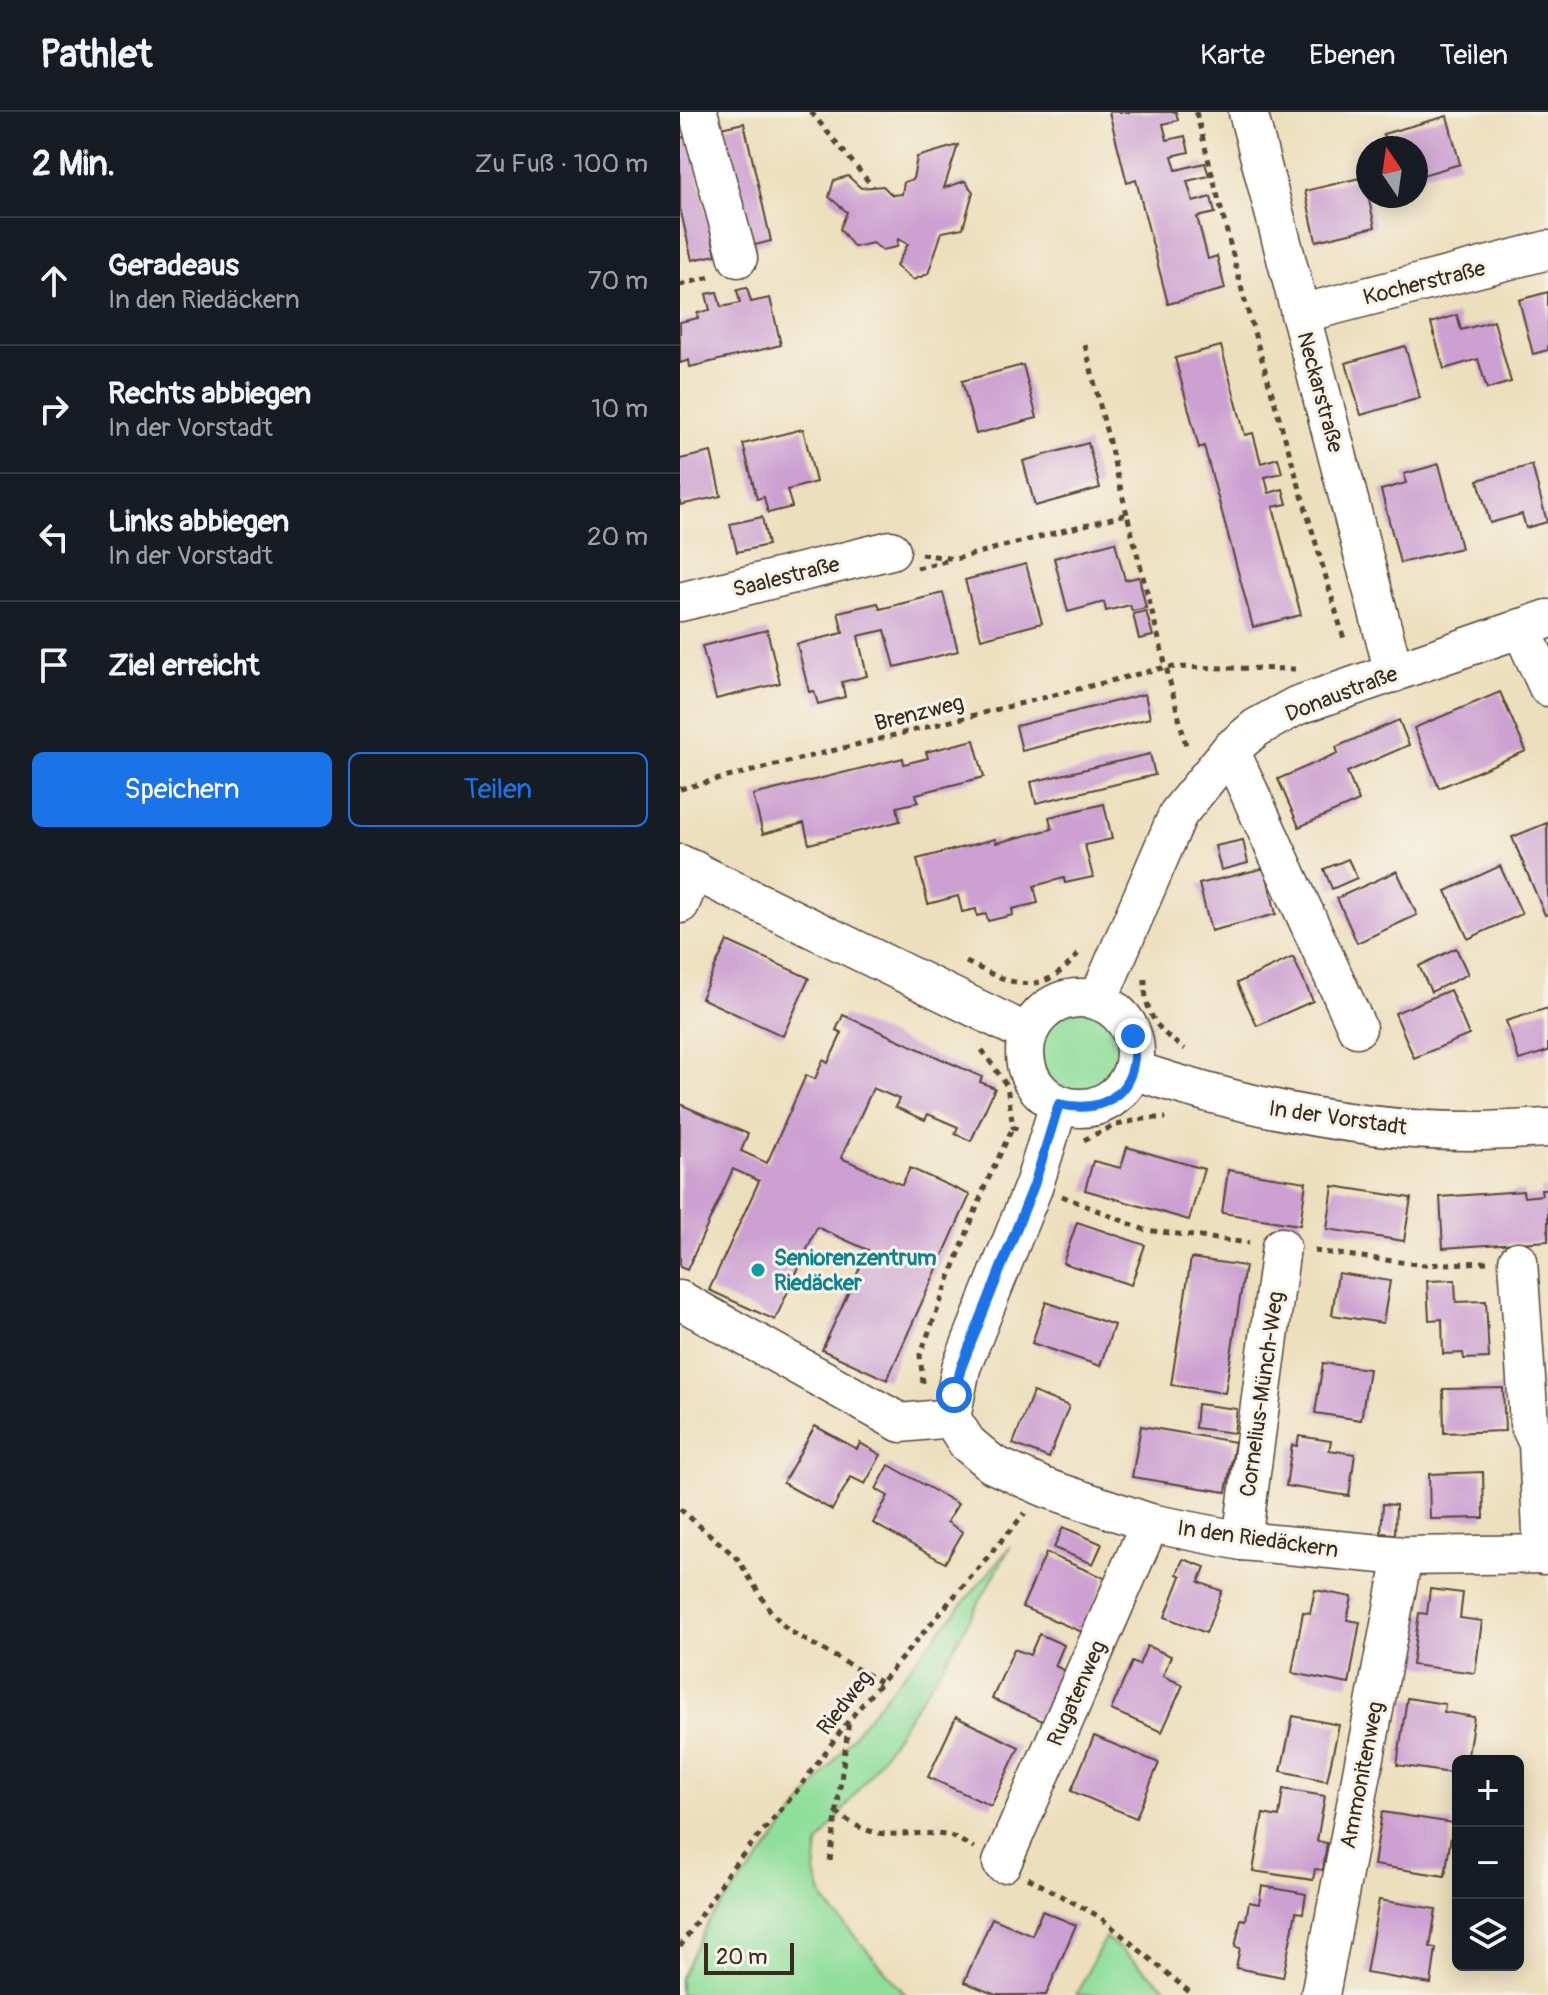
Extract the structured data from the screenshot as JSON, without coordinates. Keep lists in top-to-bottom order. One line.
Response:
{"streets":{"street":["Kocherstraße","Neckarstraße","Saalestraße","Donaustraße","In der Vorstadt","Cornelius-Münch-Weg","In den Riedäckern","Rugatenweg","Ammonitenweg"],"path":["Brenzweg","Riedweg"]},"crossings":[["Kocherstraße","Neckarstraße"],["Neckarstraße","Donaustraße"],["Donaustraße","In der Vorstadt"],["Cornelius-Münch-Weg","In den Riedäckern"],["In den Riedäckern","Rugatenweg"],["In den Riedäckern","Riedweg"],["In den Riedäckern","Ammonitenweg"]],"places":["Seniorenzentrum Riedäcker"],"scale_bar":"20 m","north":"top","page":{"header":"Pathlet","nav":["Karte","Ebenen","Teilen"],"heading":["2 Min.","Zu Fuß · 100 m"],"list":[["Geradeaus","In den Riedäckern","70 m"],["Rechts abbiegen","In der Vorstadt","10 m"],["Links abbiegen","In der Vorstadt","20 m"],"Ziel erreicht"],"buttons":["Speichern","Teilen"],"map_buttons":["+","−"],"scale":"20 m"}}
